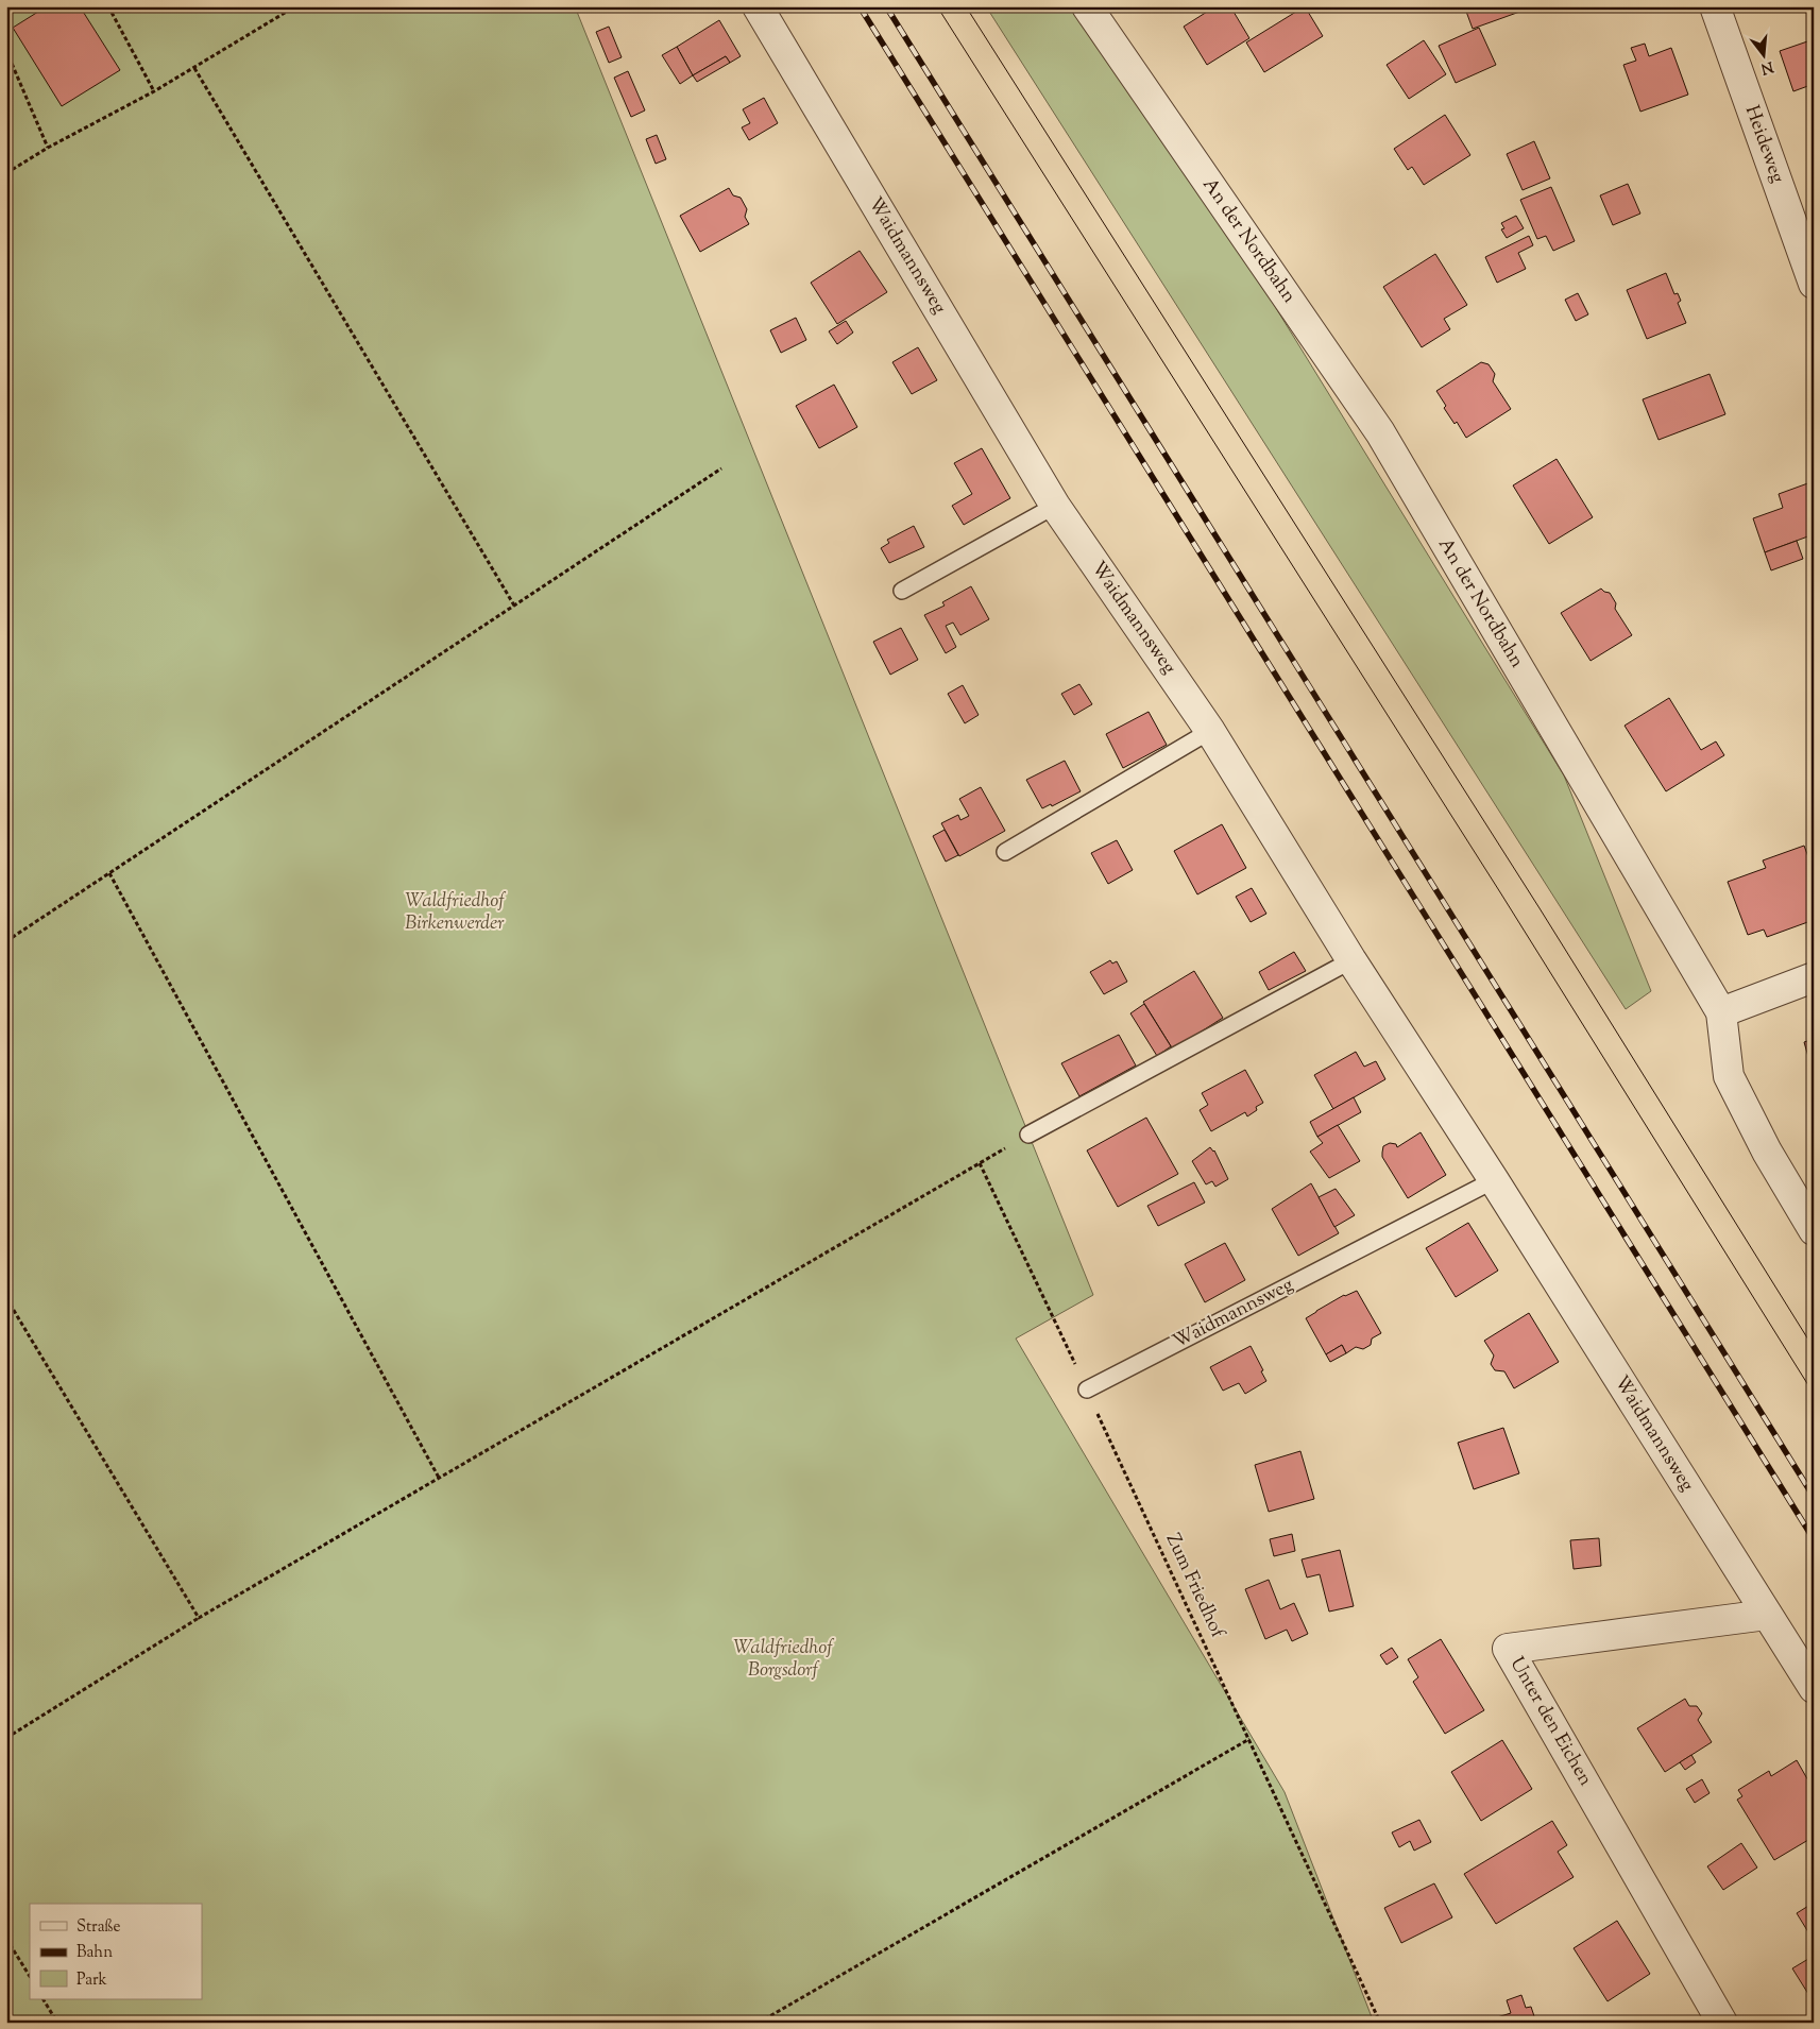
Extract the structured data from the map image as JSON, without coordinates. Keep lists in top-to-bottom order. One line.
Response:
{"streets":{"street":["Heideweg","An der Nordbahn","Waidmannsweg","Unter den Eichen"],"path":["Zum Friedhof"]},"crossings":[["Waidmannsweg","Zum Friedhof"],["Waidmannsweg","Unter den Eichen"]],"parks":["Waldfriedhof Birkenwerder","Waldfriedhof Borgsdorf"],"legend":["Straße","Bahn","Park"],"north":"bottom"}
